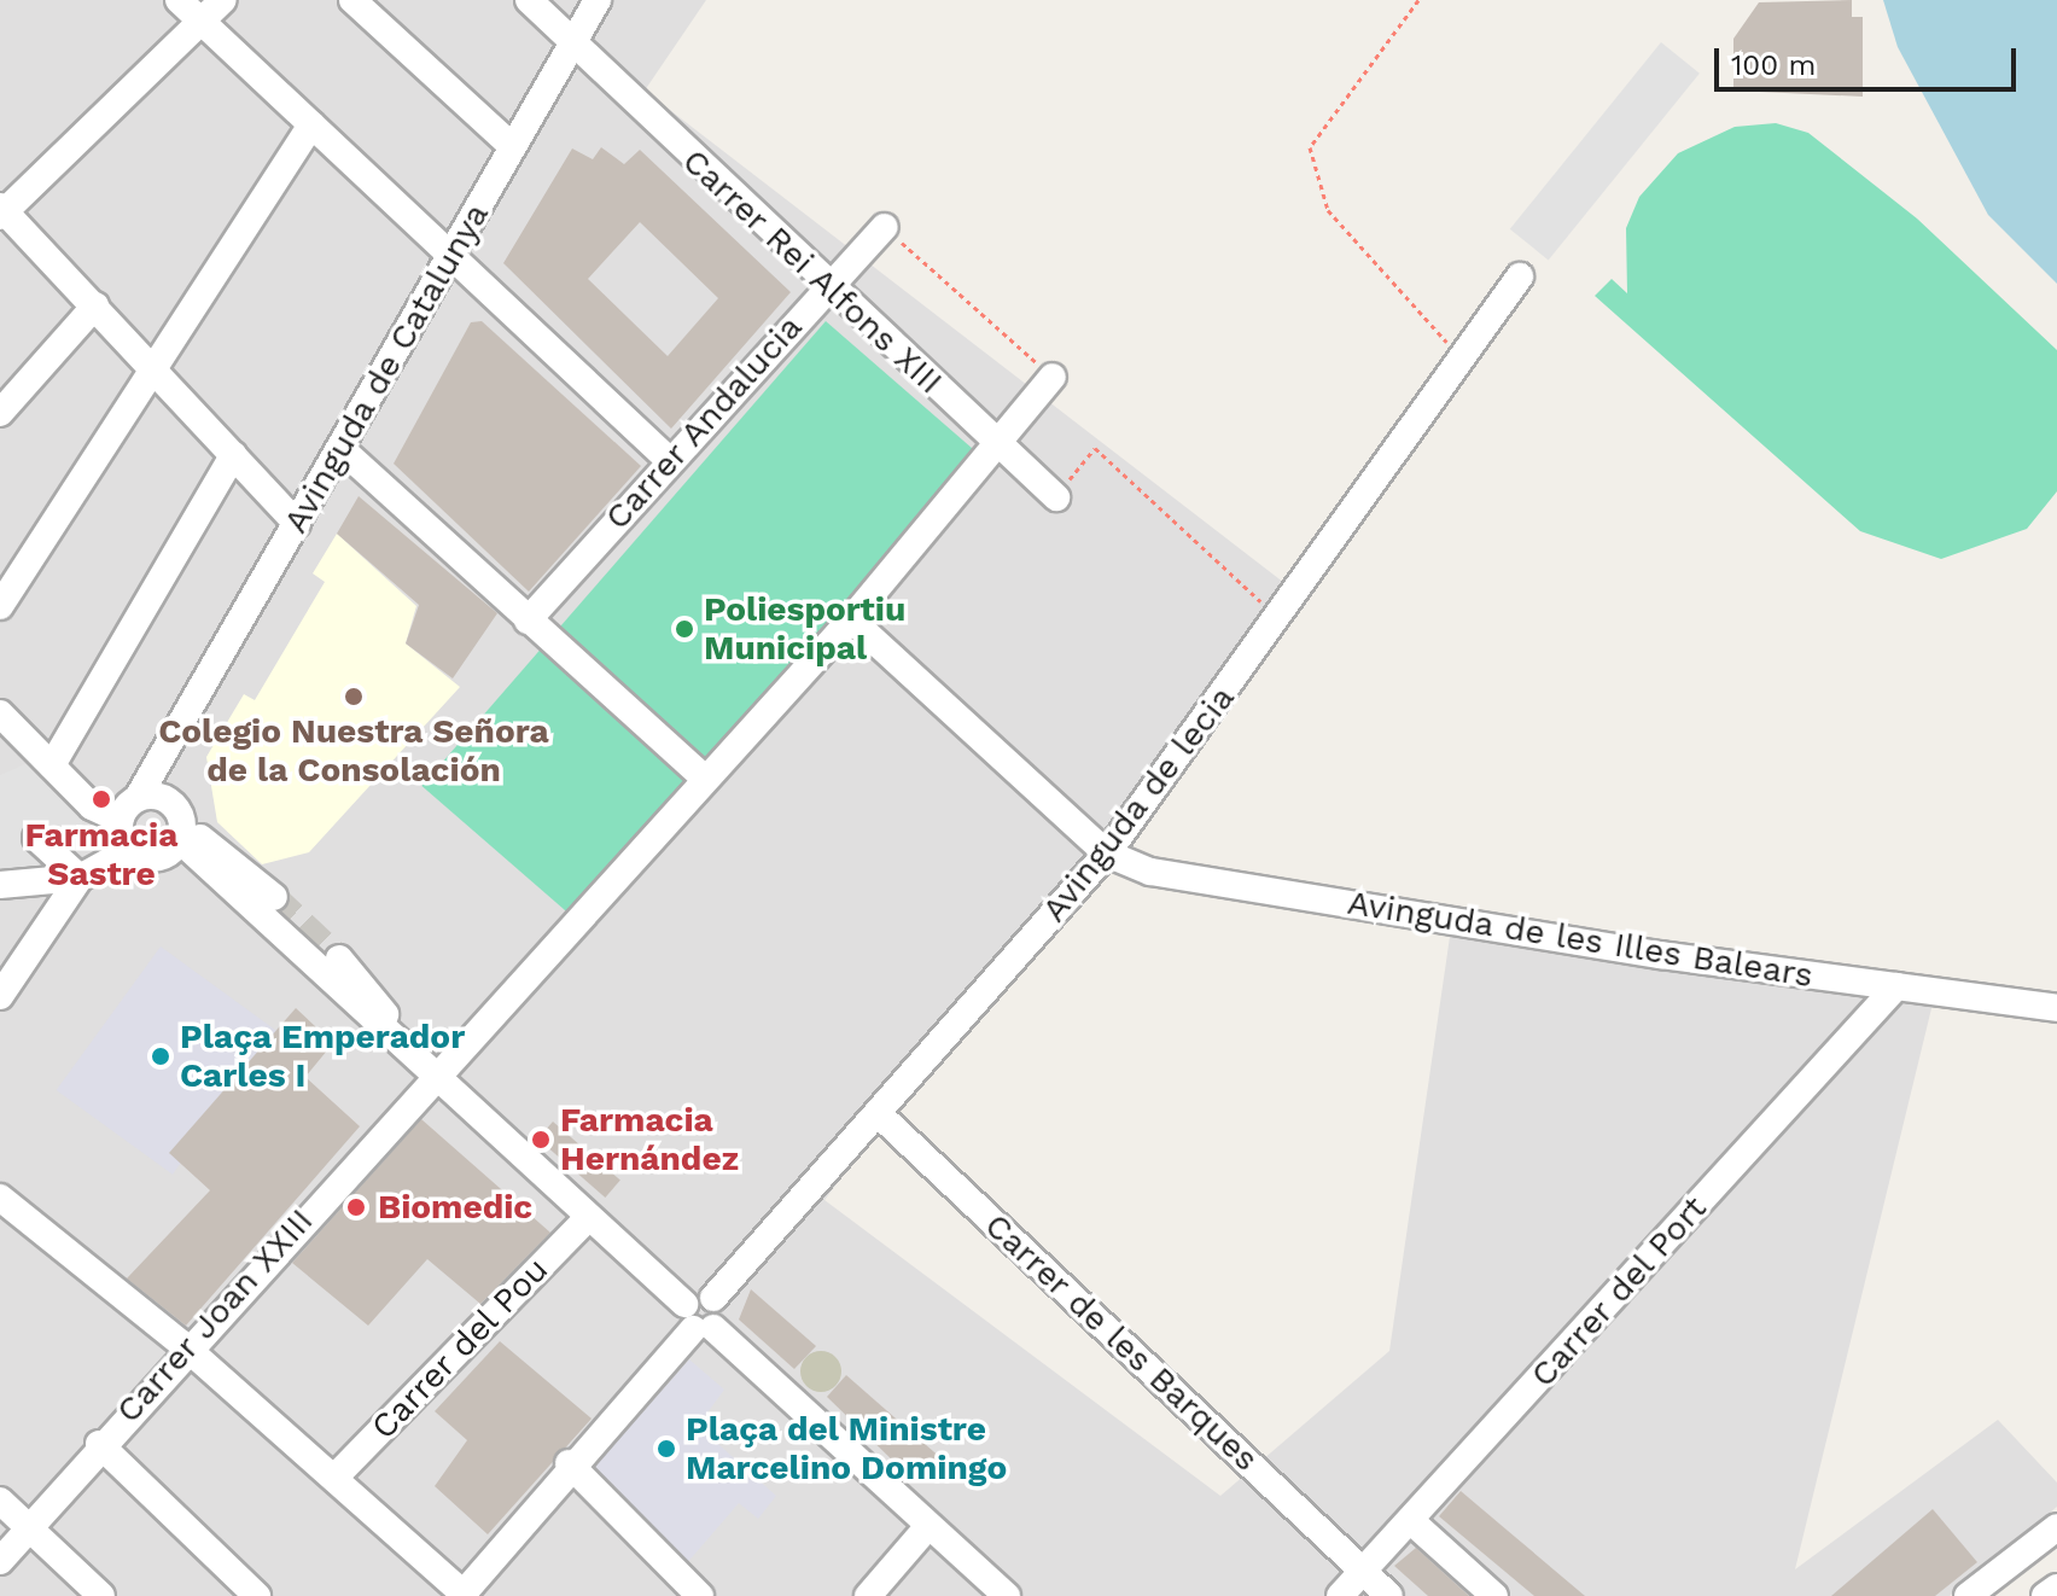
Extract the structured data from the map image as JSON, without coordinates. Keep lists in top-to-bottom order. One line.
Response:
{"streets":{"street":["Carrer Rei Alfons XIII","Avinguda de Catalunya","Carrer Andalucia","Avinguda de lecia","Avinguda de les Illes Balears","Carrer del Port","Carrer Joan XXIII","Carrer de les Barques","Carrer del Pou"]},"crossings":[["Carrer Rei Alfons XIII","Avinguda de Catalunya"],["Carrer Rei Alfons XIII","Carrer Andalucia"],["Carrer Rei Alfons XIII","Carrer Joan XXIII"],["Avinguda de lecia","Avinguda de les Illes Balears"],["Avinguda de lecia","Carrer de les Barques"],["Avinguda de les Illes Balears","Carrer del Port"],["Carrer del Port","Carrer de les Barques"]],"places":["Poliesportiu Municipal","Colegio Nuestra Señora de la Consolación","Farmacia Sastre","Plaça Emperador Carles I","Farmacia Hernández","Biomedic","Plaça del Ministre Marcelino Domingo"],"scale_bar":"100 m"}
